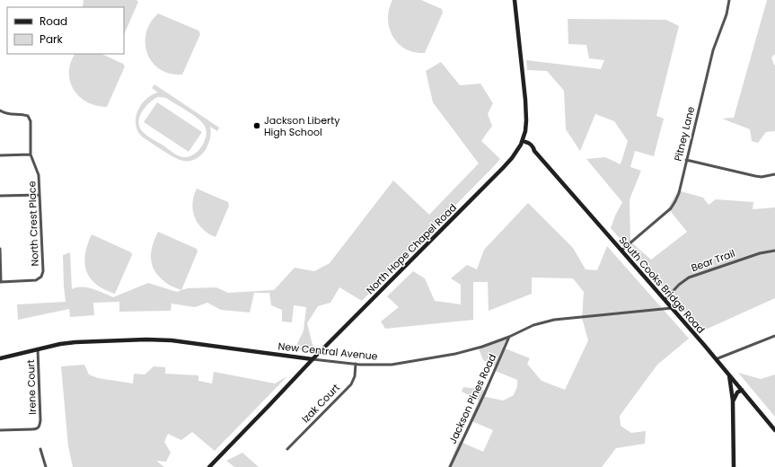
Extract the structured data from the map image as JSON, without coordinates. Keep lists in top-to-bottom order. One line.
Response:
{"streets":{"street":["Pitney Lane","North Crest Place","North Hope Chapel Road","Bear Trail","South Cooks Bridge Road","New Central Avenue","Irene Court","Jackson Pines Road","Izak Court"]},"crossings":[["Pitney Lane","South Cooks Bridge Road"],["North Hope Chapel Road","South Cooks Bridge Road"],["North Hope Chapel Road","New Central Avenue"],["Bear Trail","South Cooks Bridge Road"],["South Cooks Bridge Road","New Central Avenue"],["New Central Avenue","Irene Court"],["New Central Avenue","Jackson Pines Road"],["New Central Avenue","Izak Court"]],"places":["Jackson Liberty High School"],"legend":["Road","Park"]}
